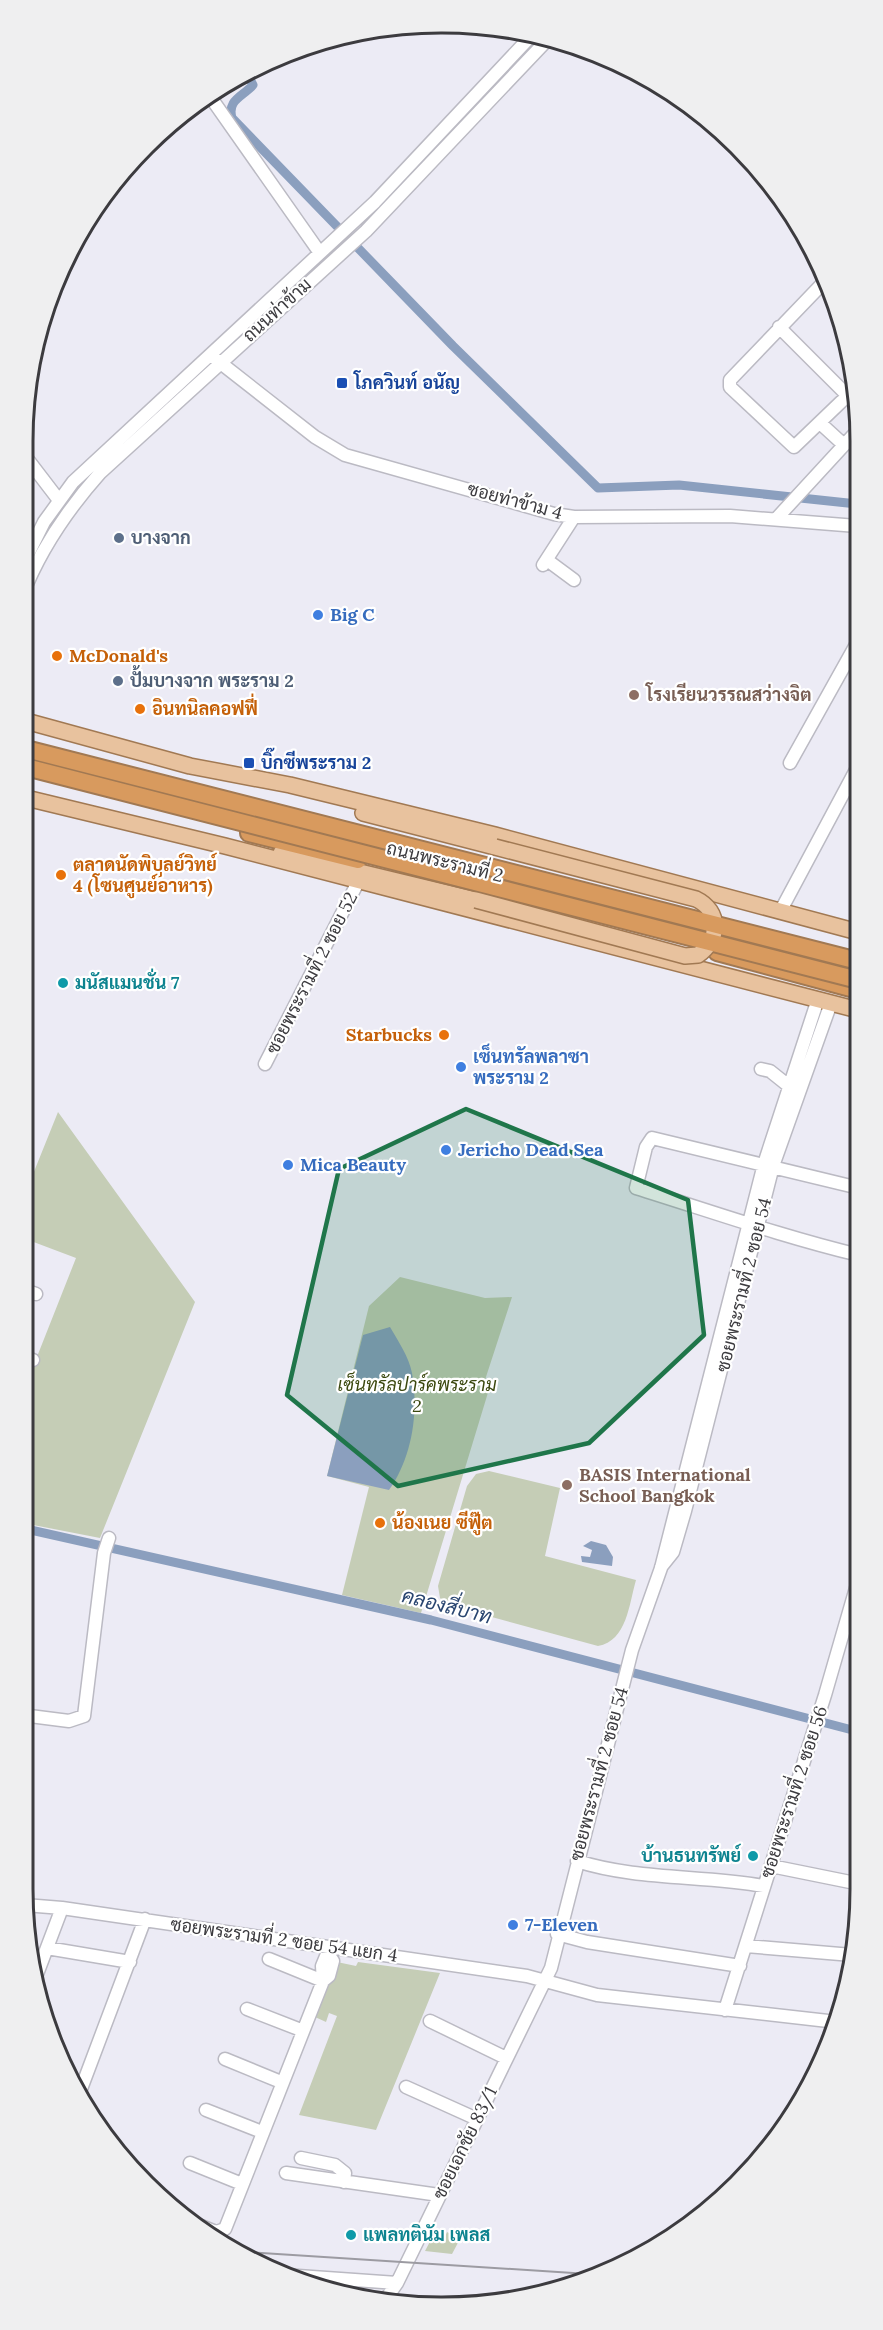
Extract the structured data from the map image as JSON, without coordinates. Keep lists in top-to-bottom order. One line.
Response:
{"streets":{"highway":["ถนนพระรามที่ 2"],"street":["ถนนท่าข้าม","ซอยท่าข้าม 4","ซอยพระรามที่ 2 ซอย 52","ซอยพระรามที่ 2 ซอย 54","ซอยพระรามที่ 2 ซอย 56","ซอยพระรามที่ 2 ซอย 54 แยก 4","ซอยเอกชัย 83/1"]},"crossings":[["ถนนท่าข้าม","ซอยท่าข้าม 4"],["ซอยพระรามที่ 2 ซอย 54","ซอยพระรามที่ 2 ซอย 54 แยก 4"],["ซอยพระรามที่ 2 ซอย 54","ซอยเอกชัย 83/1"],["ซอยพระรามที่ 2 ซอย 56","ซอยพระรามที่ 2 ซอย 54 แยก 4"],["ซอยพระรามที่ 2 ซอย 54 แยก 4","ซอยเอกชัย 83/1"]],"water":["คลองสี่บาท"],"parks":["เซ็นทรัลปาร์คพระราม 2"],"places":{"transit":["โภควินท์ อนัญ","บิ๊กซีพระราม 2"],"other":["บางจาก","Big C","McDonald's","ปั้มบางจาก พระราม 2","โรงเรียนวรรณสว่างจิต","อินทนิลคอฟฟี่","ตลาดนัดพิบูลย์วิทย์ 4 (โซนศูนย์อาหาร)","มนัสแมนชั่น 7","Starbucks","เซ็นทรัลพลาซา พระราม 2","Jericho Dead Sea","Mica Beauty","BASIS International School Bangkok","น้องเนย ซีฟู๊ต","บ้านธนทรัพย์","7-Eleven","แพลทตินัม เพลส"]}}
